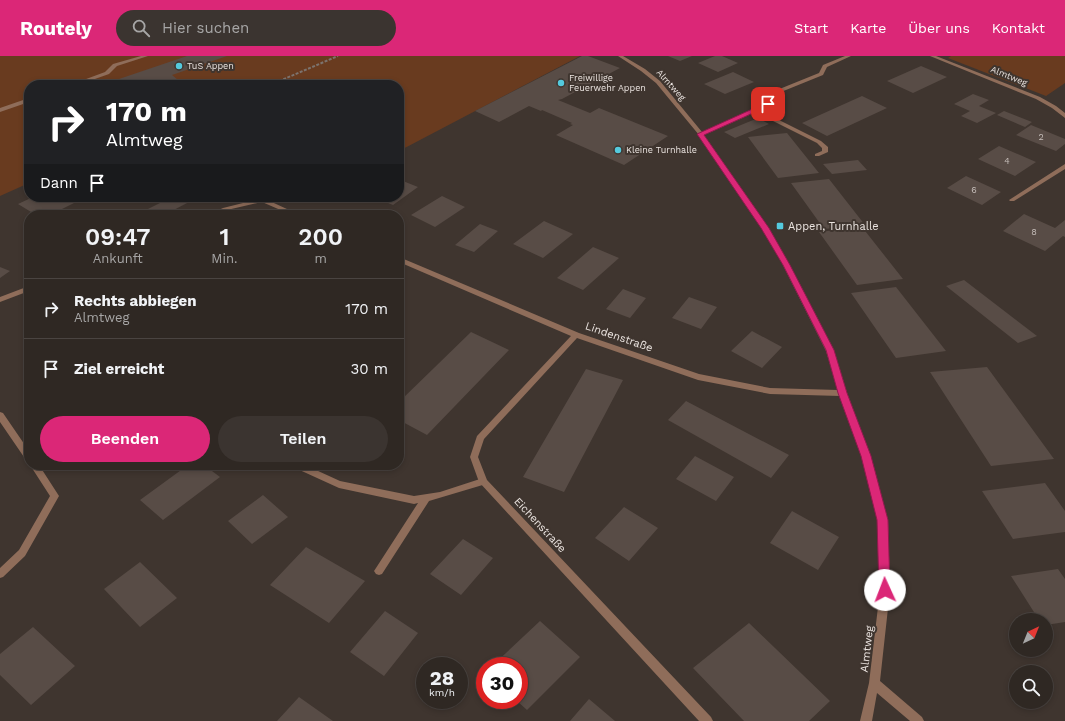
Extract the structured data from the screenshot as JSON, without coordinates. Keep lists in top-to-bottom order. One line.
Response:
{"streets":{"street":["Almtweg","Lindenstraße","Eichenstraße"]},"crossings":[["Almtweg","Lindenstraße"],["Lindenstraße","Eichenstraße"]],"places":{"other":["TuS Appen","Freiwillige Feuerwehr Appen","Kleine Turnhalle"],"transit":["Appen, Turnhalle"]},"house_numbers":["2","4","6","8"],"north":"top right","page":{"header":"Routely","search":"Hier suchen","nav":["Start","Karte","Über uns","Kontakt"],"turn":["170 m","Almtweg"],"then":"Dann","eta":["09:47","Ankunft","1","Min.","200","m"],"list":[{"name":"Rechts abbiegen","note":"Almtweg","value":"170 m"},{"name":"Ziel erreicht","value":"30 m"}],"buttons":["Beenden","Teilen"],"speed":"28 km/h","limit":"30"}}
